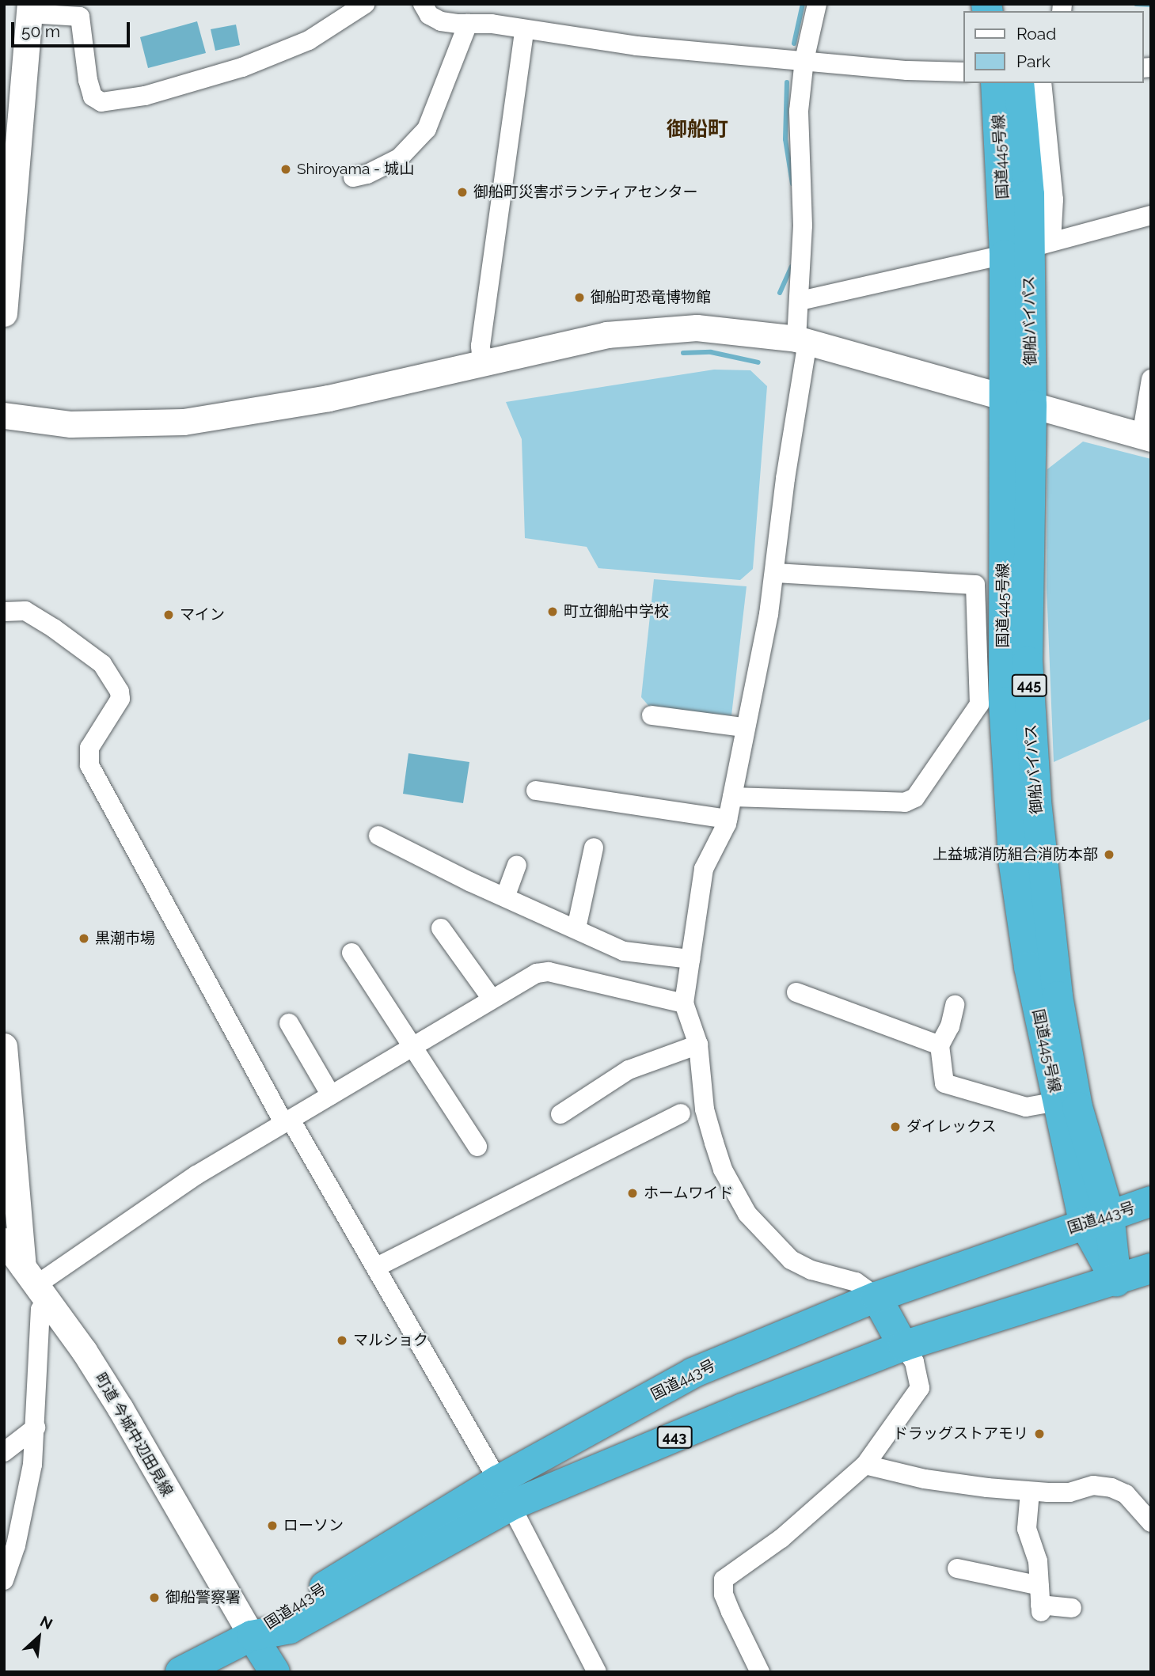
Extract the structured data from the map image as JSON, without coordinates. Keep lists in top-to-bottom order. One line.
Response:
{"streets":{"highway":["国道445号線","御船バイパス","445","国道443号","443"],"street":["町道 今城中辺田見線"]},"crossings":[["国道445号線","御船バイパス"],["国道445号線","国道443号"],["御船バイパス","国道443号"],["国道443号","町道 今城中辺田見線"]],"districts":["御船町"],"places":["Shiroyama - 城山","御船町災害ボランティアセンター","御船町恐竜博物館","町立御船中学校","マイン","上益城消防組合消防本部","黒潮市場","ダイレックス","ホームワイド","マルショク","ドラッグストアモリ","ローソン","御船警察署"],"legend":["Road","Park"],"scale_bar":"50 m","north":"top right"}
